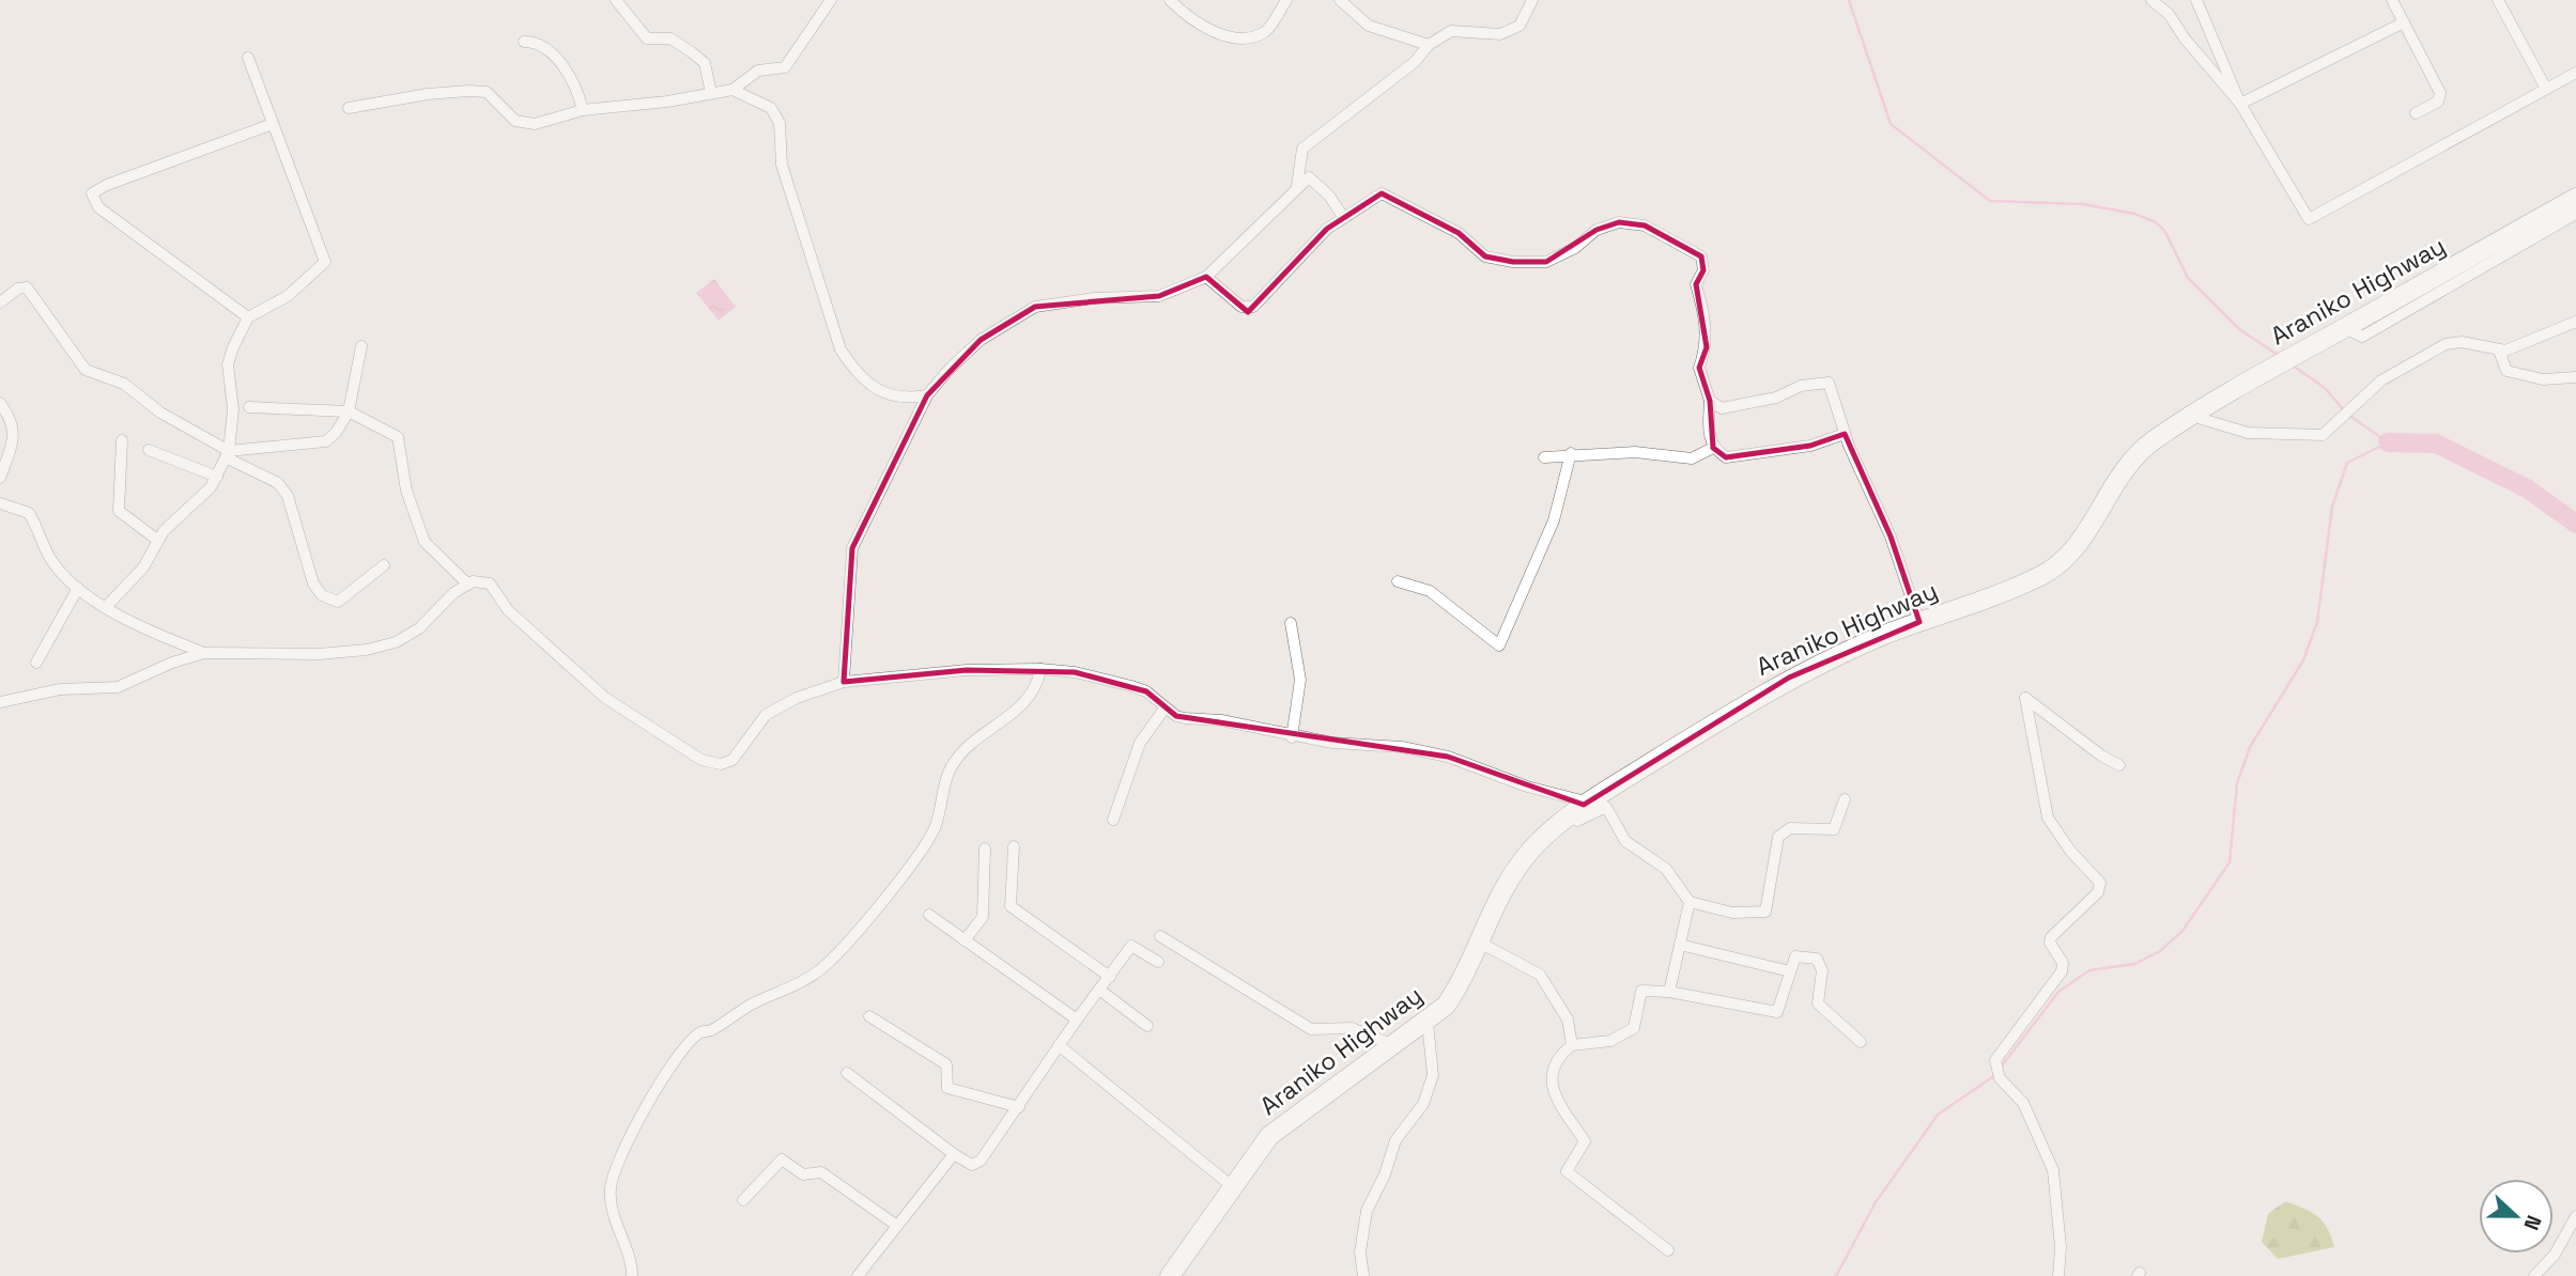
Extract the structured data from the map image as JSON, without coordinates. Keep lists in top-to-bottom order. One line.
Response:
{"streets":{"highway":["Araniko Highway"]},"north":"right"}
